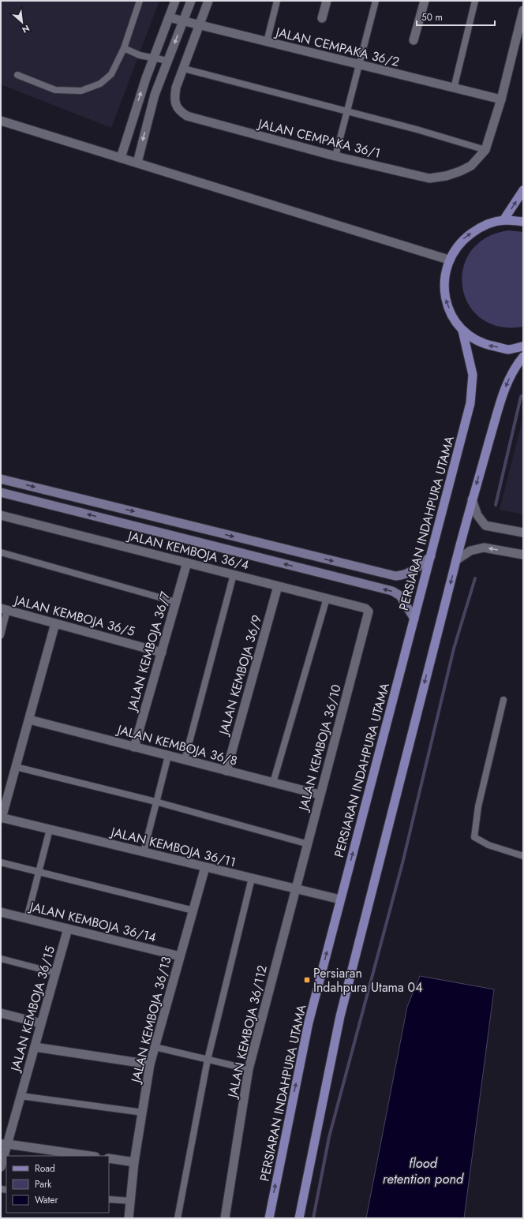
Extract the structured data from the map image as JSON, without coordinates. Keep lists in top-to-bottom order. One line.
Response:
{"streets":{"main road":["PERSIARAN INDAHPURA UTAMA"],"street":["JALAN CEMPAKA 36/2","JALAN CEMPAKA 36/1","JALAN KEMBOJA 36/4","JALAN KEMBOJA 36/5","JALAN KEMBOJA 36/7","JALAN KEMBOJA 36/9","JALAN KEMBOJA 36/8","JALAN KEMBOJA 36/10","JALAN KEMBOJA 36/11","JALAN KEMBOJA 36/14","JALAN KEMBOJA 36/15","JALAN KEMBOJA 36/13","JALAN KEMBOJA 36/112"]},"crossings":[["JALAN CEMPAKA 36/2","JALAN CEMPAKA 36/1"],["PERSIARAN INDAHPURA UTAMA","JALAN KEMBOJA 36/11"],["JALAN KEMBOJA 36/4","JALAN KEMBOJA 36/7"],["JALAN KEMBOJA 36/4","JALAN KEMBOJA 36/9"],["JALAN KEMBOJA 36/4","JALAN KEMBOJA 36/10"],["JALAN KEMBOJA 36/5","JALAN KEMBOJA 36/7"],["JALAN KEMBOJA 36/7","JALAN KEMBOJA 36/8"],["JALAN KEMBOJA 36/9","JALAN KEMBOJA 36/8"],["JALAN KEMBOJA 36/8","JALAN KEMBOJA 36/10"],["JALAN KEMBOJA 36/10","JALAN KEMBOJA 36/11"],["JALAN KEMBOJA 36/10","JALAN KEMBOJA 36/112"],["JALAN KEMBOJA 36/11","JALAN KEMBOJA 36/13"],["JALAN KEMBOJA 36/11","JALAN KEMBOJA 36/112"],["JALAN KEMBOJA 36/14","JALAN KEMBOJA 36/15"],["JALAN KEMBOJA 36/14","JALAN KEMBOJA 36/13"]],"water":["flood retention pond"],"places":{"transit":["Persiaran Indahpura Utama 04"]},"legend":["Road","Park","Water"],"scale_bar":"50 m","north":"bottom right"}
